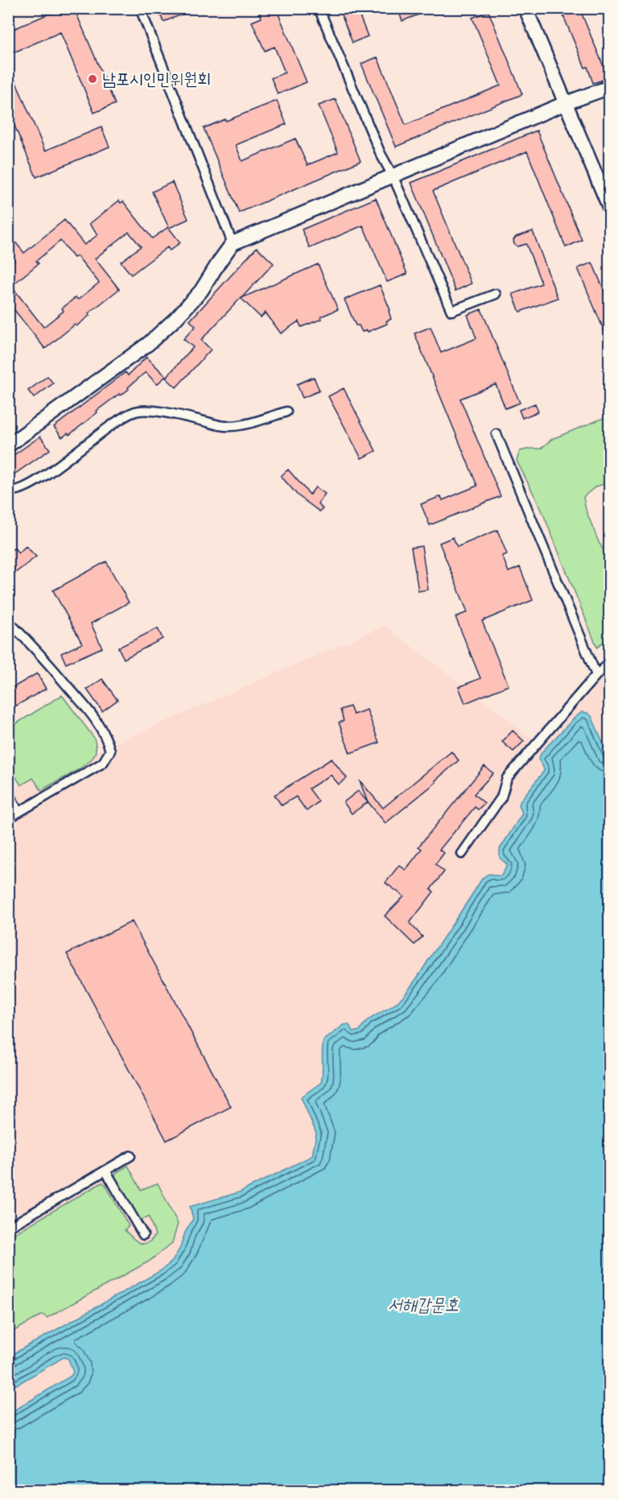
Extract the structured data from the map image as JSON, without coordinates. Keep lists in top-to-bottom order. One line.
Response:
{"water":["서해갑문호"],"places":["남포시인민위원회"]}
